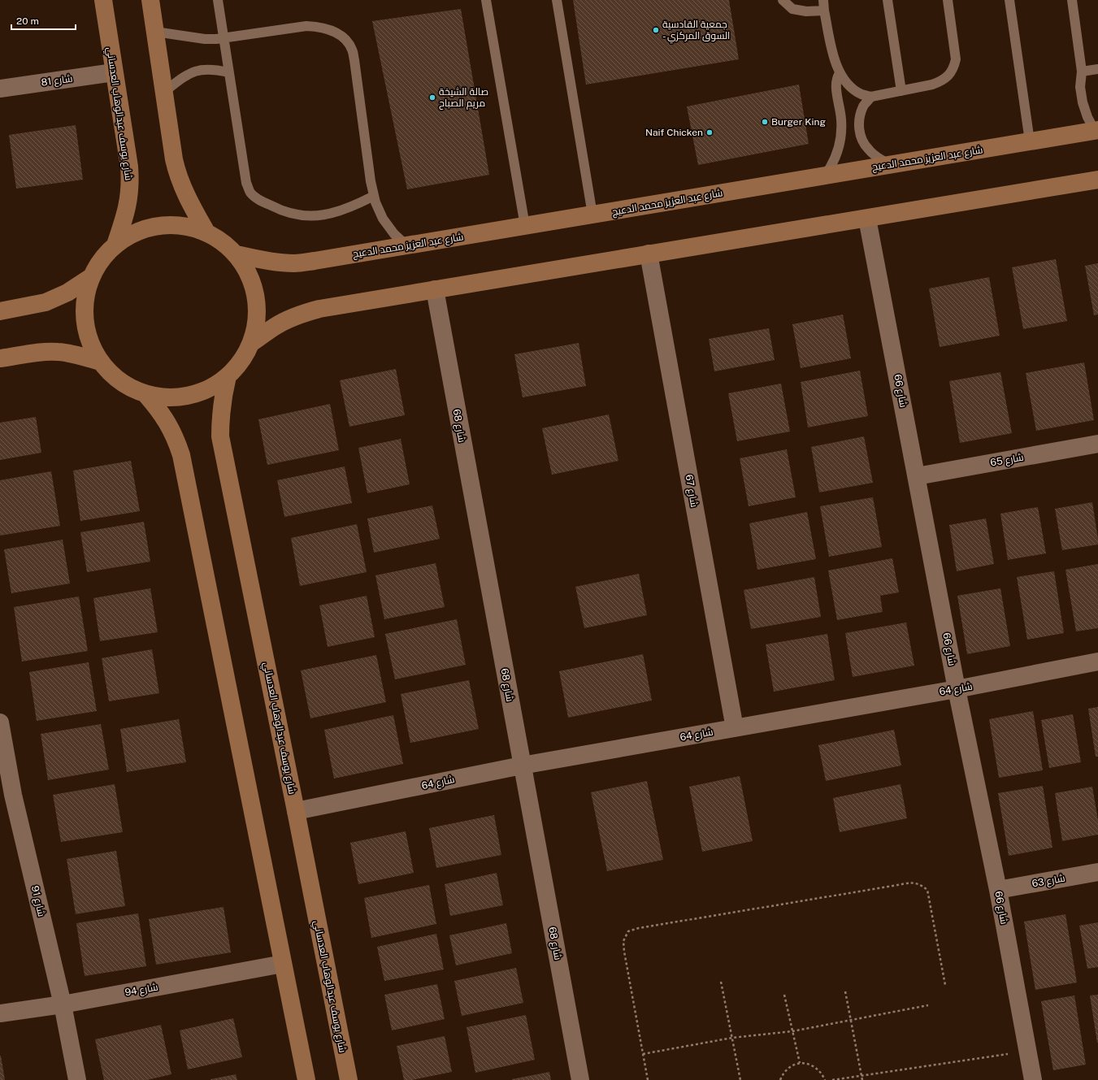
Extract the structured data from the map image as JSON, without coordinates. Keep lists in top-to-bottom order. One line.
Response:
{"streets":{"street":["شارع 81","شارع يوسف عبدالوهاب العدساني","شارع عبد العزيز محمد الدعيج","شارع 66","شارع 68","شارع 65","شارع 67","شارع 64","شارع 63","شارع 91","شارع 94"]},"crossings":[["شارع 81","شارع يوسف عبدالوهاب العدساني"],["شارع يوسف عبدالوهاب العدساني","شارع 64"],["شارع 66","شارع 65"],["شارع 66","شارع 64"],["شارع 66","شارع 63"],["شارع 68","شارع 64"],["شارع 67","شارع 64"],["شارع 91","شارع 94"]],"places":["جمعية القادسية - السوق المركزي","صالة الشيخة مريم الصباح","Burger King","Naif Chicken"],"scale_bar":"20 m"}
